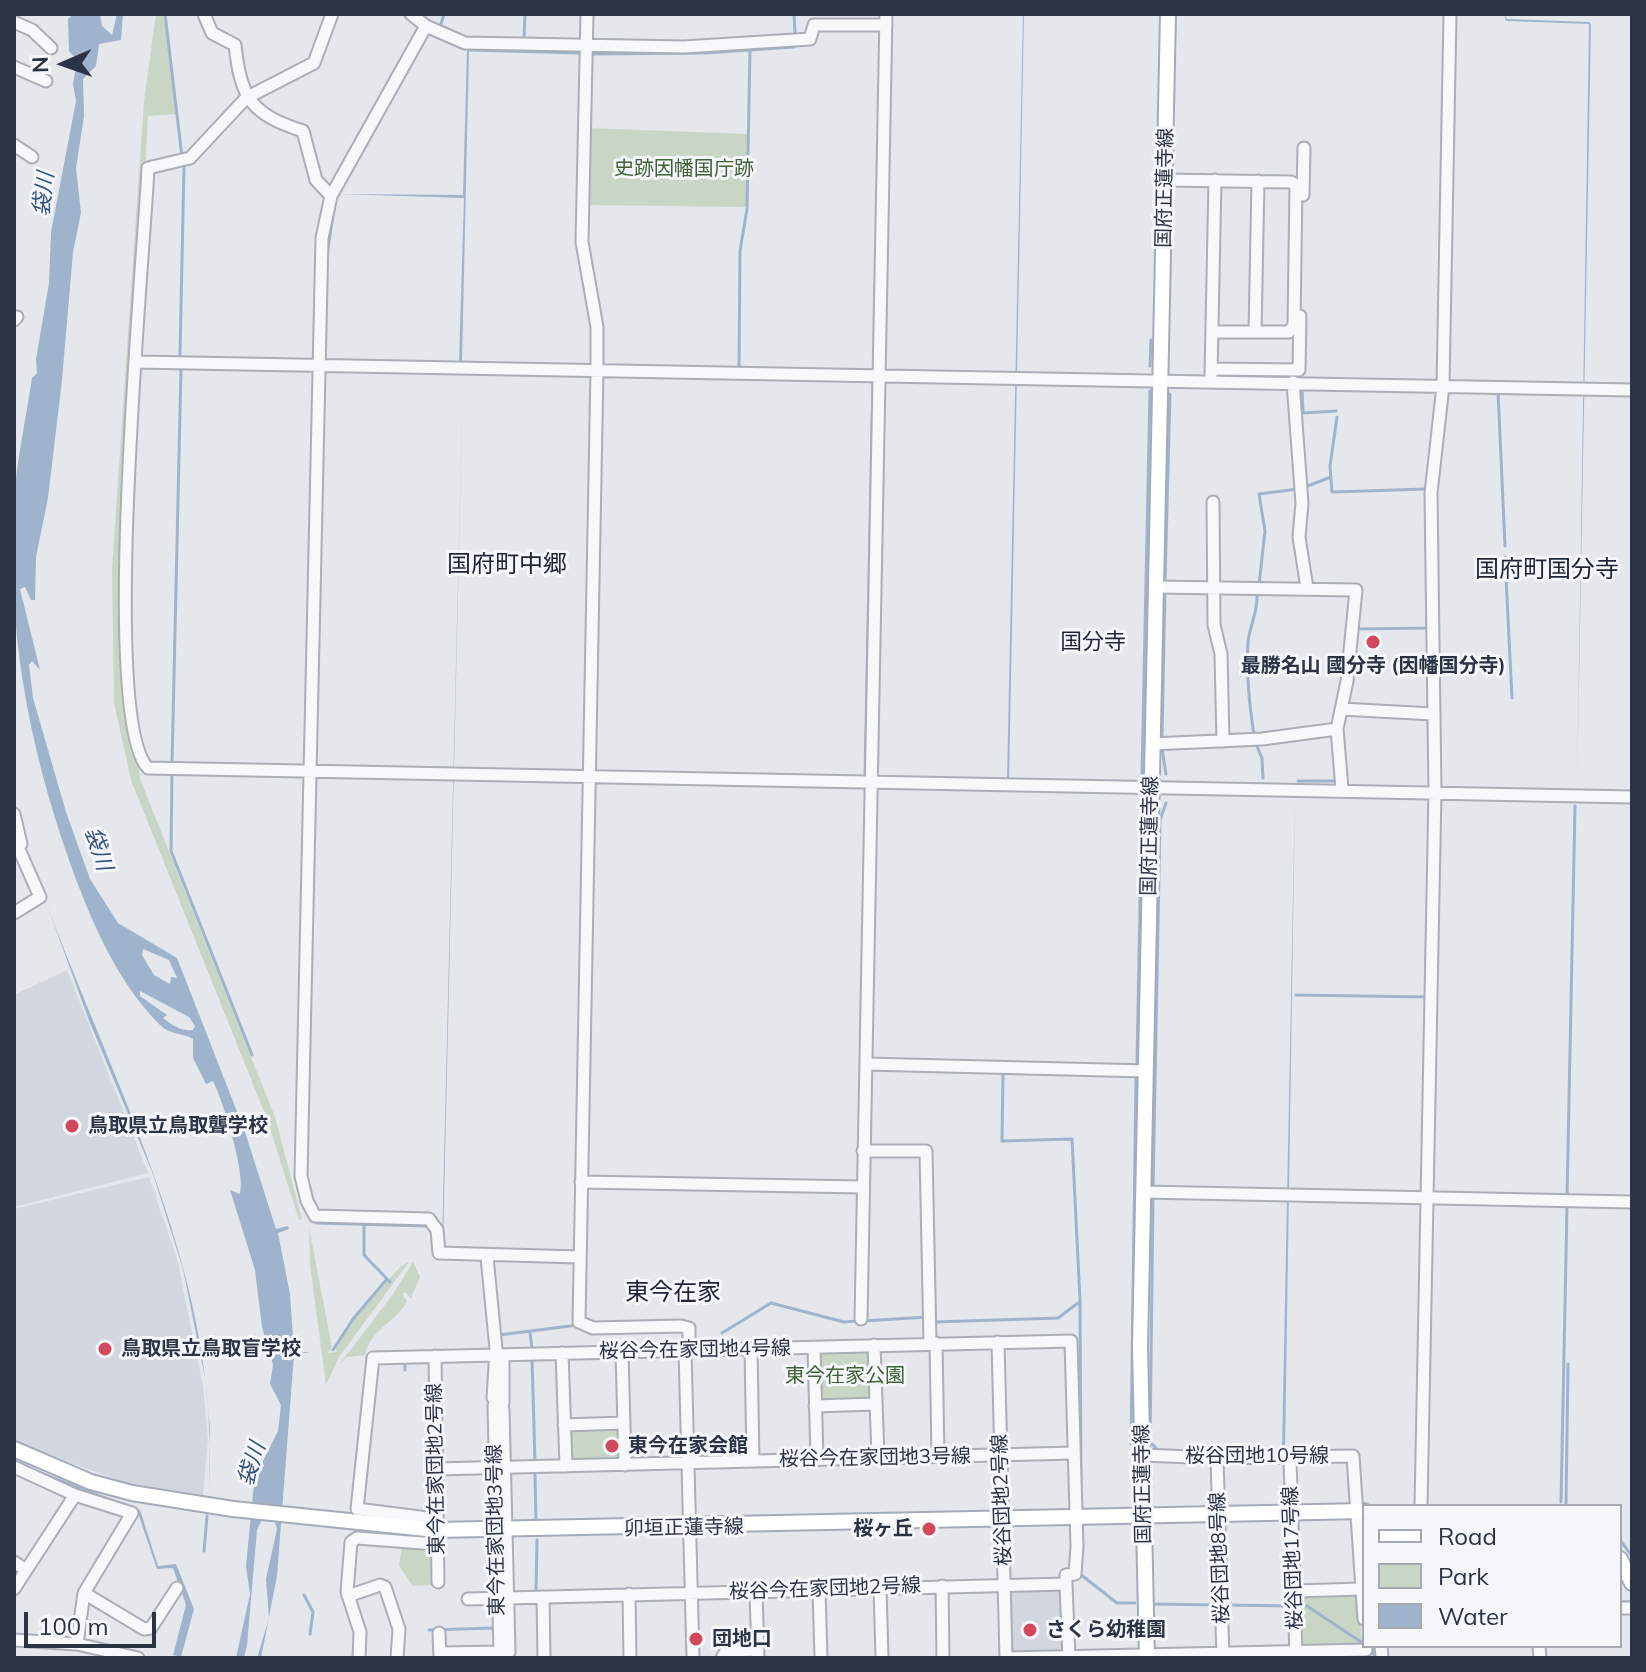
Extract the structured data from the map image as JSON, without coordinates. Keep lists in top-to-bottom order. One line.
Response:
{"streets":{"main road":["国府正蓮寺線","卯垣正蓮寺線"],"street":["桜谷今在家団地4号線","桜谷団地10号線","桜谷今在家団地3号線","東今在家団地2号線","桜谷団地2号線","東今在家団地3号線","桜谷団地8号線","桜谷団地17号線","桜谷今在家団地2号線"]},"crossings":[["国府正蓮寺線","桜谷団地10号線"],["国府正蓮寺線","卯垣正蓮寺線"],["桜谷今在家団地4号線","桜谷今在家団地3号線"],["桜谷今在家団地4号線","東今在家団地2号線"],["桜谷今在家団地4号線","桜谷団地2号線"],["桜谷今在家団地4号線","卯垣正蓮寺線"],["桜谷今在家団地4号線","東今在家団地3号線"],["桜谷今在家団地4号線","桜谷今在家団地2号線"],["桜谷団地10号線","卯垣正蓮寺線"],["桜谷団地10号線","桜谷団地8号線"],["桜谷団地10号線","桜谷団地17号線"],["桜谷今在家団地3号線","東今在家団地2号線"],["桜谷今在家団地3号線","桜谷団地2号線"],["桜谷今在家団地3号線","東今在家団地3号線"],["東今在家団地2号線","卯垣正蓮寺線"],["桜谷団地2号線","卯垣正蓮寺線"],["桜谷団地2号線","桜谷今在家団地2号線"],["卯垣正蓮寺線","東今在家団地3号線"],["卯垣正蓮寺線","桜谷団地8号線"],["卯垣正蓮寺線","桜谷団地17号線"],["東今在家団地3号線","桜谷今在家団地2号線"]],"districts":["国府町中郷","国府町国分寺","国分寺","東今在家"],"water":["袋川"],"parks":["史跡因幡国庁跡","東今在家公園"],"places":["最勝名山 國分寺 (因幡国分寺)","鳥取県立鳥取聾学校","鳥取県立鳥取盲学校","東今在家会館","桜ヶ丘","さくら幼稚園","団地口"],"legend":["Road","Park","Water"],"scale_bar":"100 m","north":"left"}
